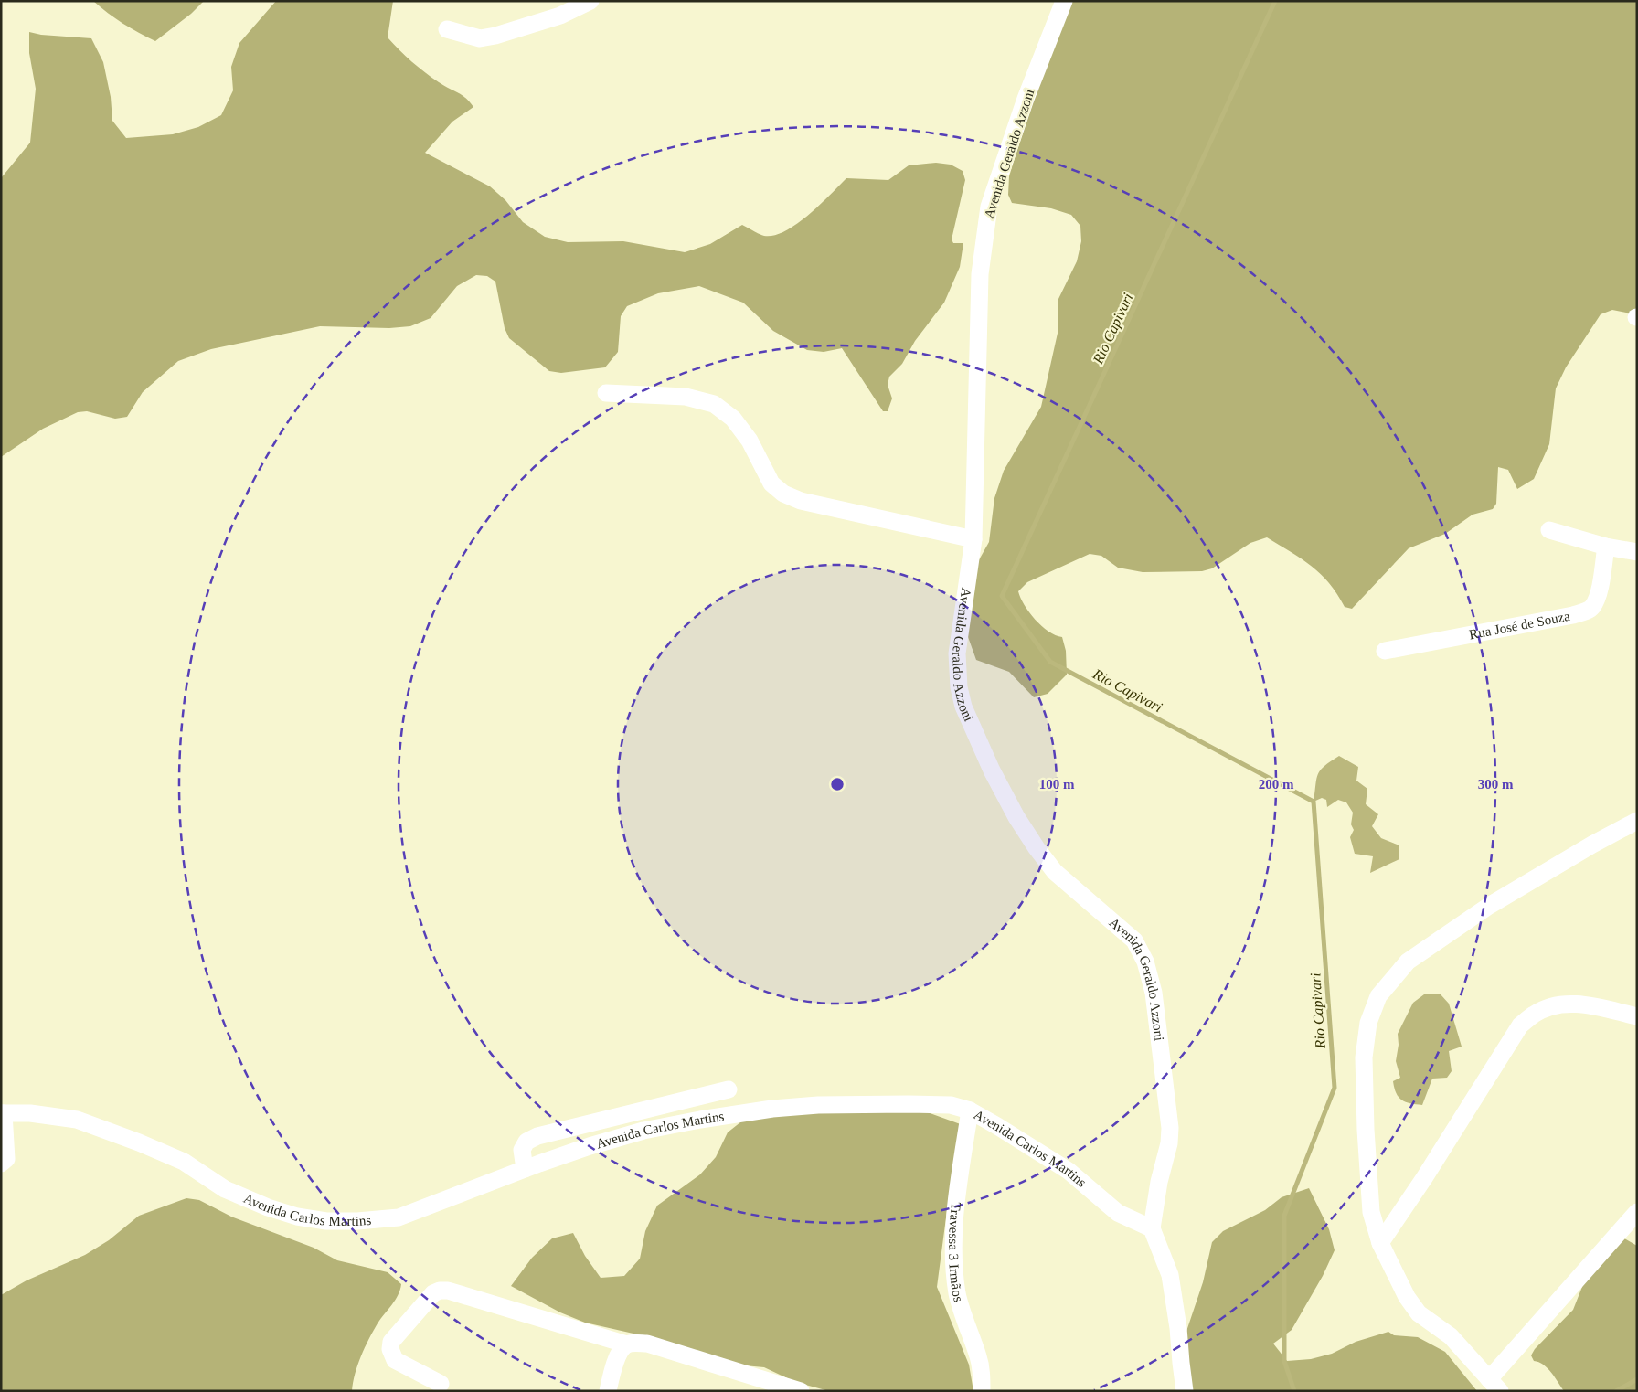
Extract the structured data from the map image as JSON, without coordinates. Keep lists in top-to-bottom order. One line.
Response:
{"streets":{"street":["Avenida Geraldo Azzoni","Rua José de Souza","Avenida Carlos Martins","Travessa 3 Irmãos"]},"crossings":[["Avenida Geraldo Azzoni","Avenida Carlos Martins"],["Avenida Carlos Martins","Travessa 3 Irmãos"]],"water":["Rio Capivari"],"rings":["100 m","200 m","300 m"]}
